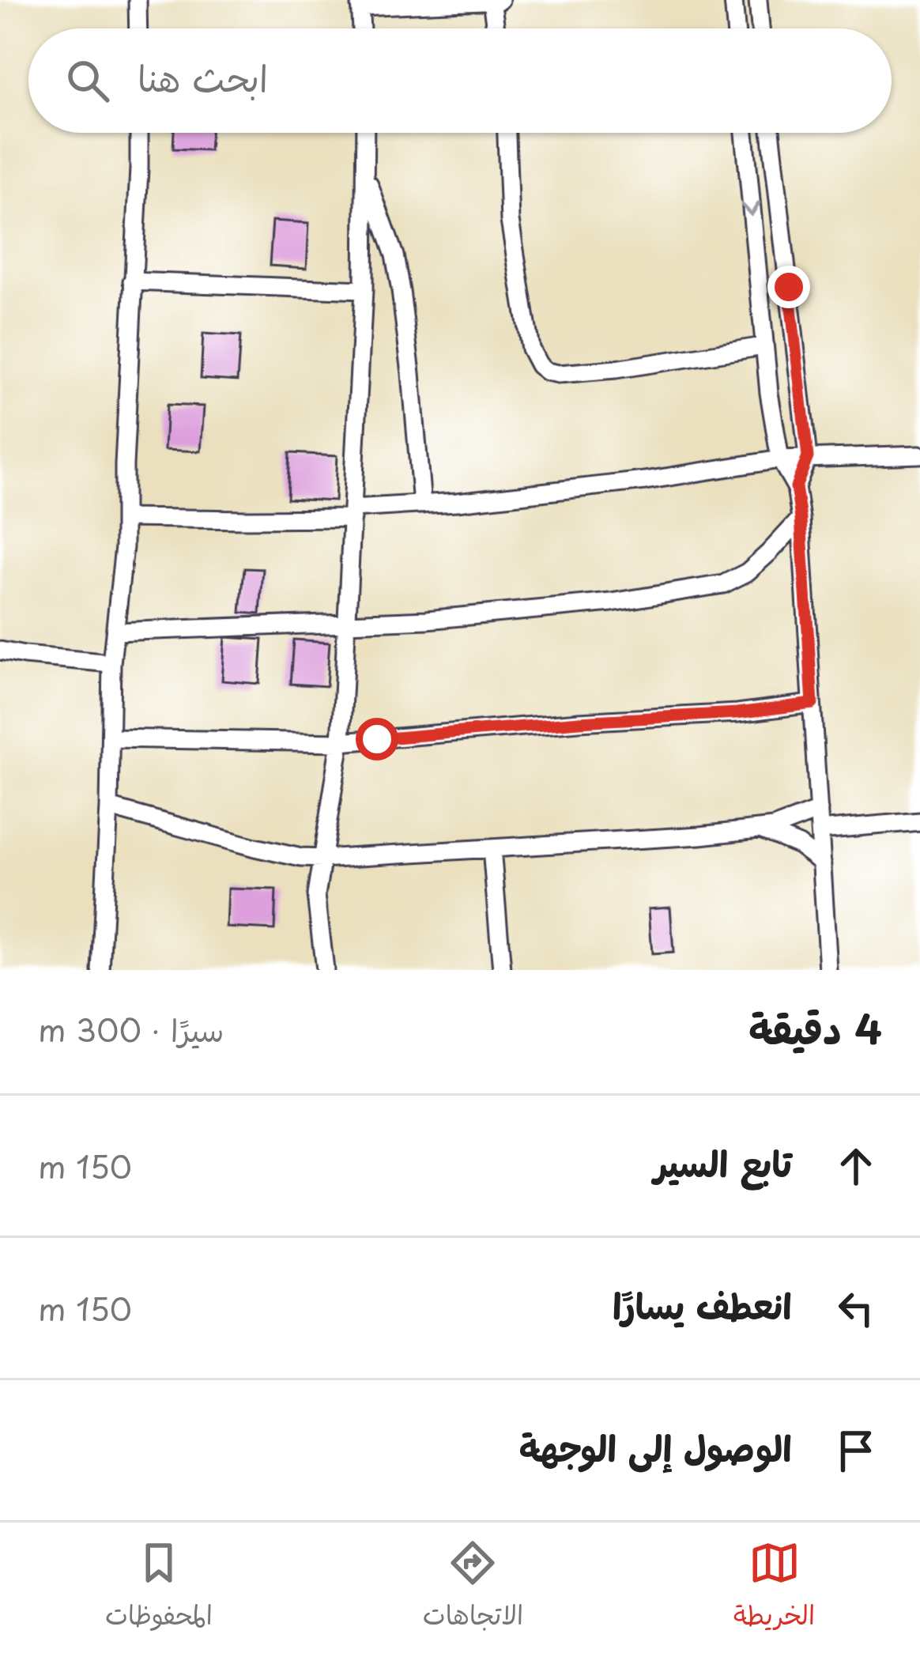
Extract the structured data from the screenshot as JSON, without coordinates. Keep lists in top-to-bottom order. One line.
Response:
{"page":{"search":"ابحث هنا","heading":["4 دقيقة","سيرًا · 300 m"],"list":[["تابع السير","150 m"],["انعطف يسارًا","150 m"],"الوصول إلى الوجهة"],"nav":["الخريطة","الاتجاهات","المحفوظات"]}}
